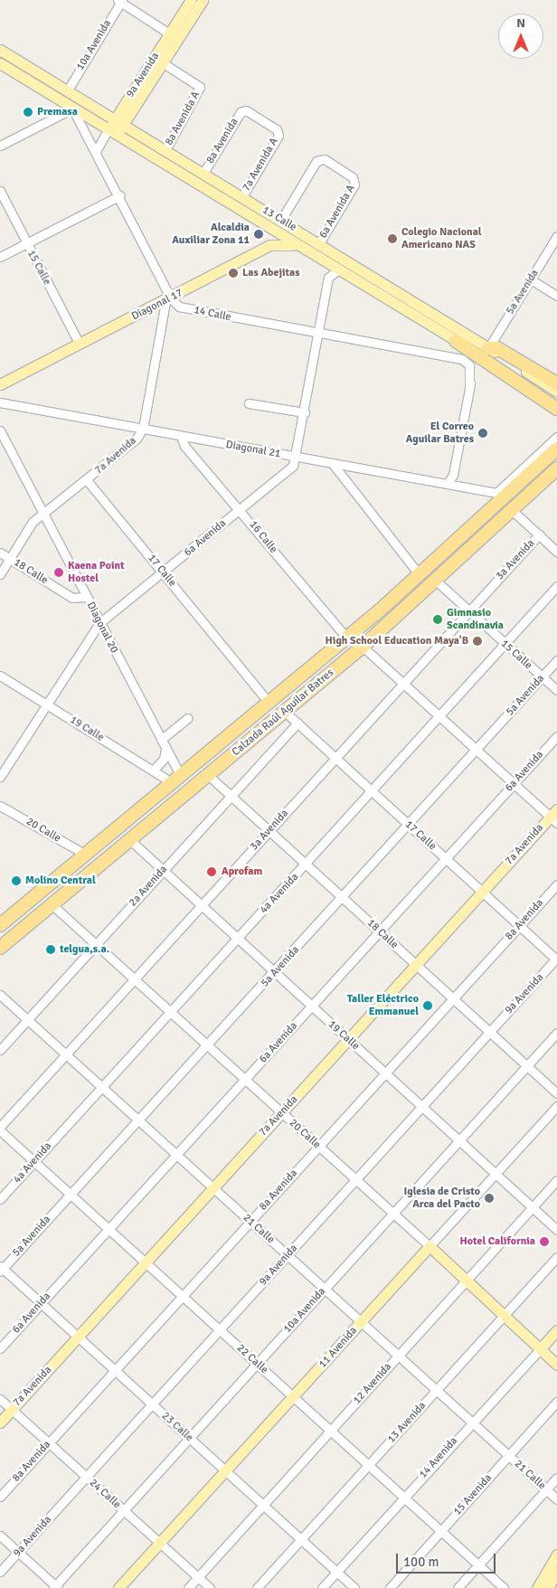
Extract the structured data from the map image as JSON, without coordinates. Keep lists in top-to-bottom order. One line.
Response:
{"streets":{"highway":["Calzada Raúl Aguilar Batres"],"main road":["9a Avenida","13 Calle","Diagonal 17","7a Avenida","20 Calle","11 Avenida","14 Avenida"],"street":["10a Avenida","8a Avenida A","8a Avenida","7a Avenida A","6a Avenida A","15 Calle","5a Avenida","14 Calle","Diagonal 21","16 Calle","6a Avenida","3a Avenida","17 Calle","18 Calle","Diagonal 20","19 Calle","2a Avenida","4a Avenida","21 Calle","22 Calle","12 Avenida","13 Avenida","23 Calle","24 Calle","15 Avenida"]},"crossings":[["10a Avenida","13 Calle"],["10a Avenida","18 Calle"],["10a Avenida","19 Calle"],["10a Avenida","20 Calle"],["10a Avenida","21 Calle"],["10a Avenida","22 Calle"],["10a Avenida","23 Calle"],["10a Avenida","24 Calle"],["9a Avenida","8a Avenida A"],["9a Avenida","13 Calle"],["9a Avenida","17 Calle"],["9a Avenida","18 Calle"],["9a Avenida","19 Calle"],["9a Avenida","20 Calle"],["9a Avenida","21 Calle"],["9a Avenida","22 Calle"],["9a Avenida","23 Calle"],["9a Avenida","24 Calle"],["8a Avenida A","13 Calle"],["8a Avenida","7a Avenida A"],["8a Avenida","13 Calle"],["8a Avenida","17 Calle"],["8a Avenida","18 Calle"],["8a Avenida","19 Calle"],["8a Avenida","20 Calle"],["8a Avenida","21 Calle"],["8a Avenida","22 Calle"],["8a Avenida","23 Calle"],["8a Avenida","24 Calle"],["7a Avenida A","13 Calle"],["6a Avenida A","13 Calle"],["13 Calle","5a Avenida"],["13 Calle","Diagonal 17"],["15 Calle","5a Avenida"],["15 Calle","Diagonal 17"],["15 Calle","3a Avenida"],["15 Calle","Calzada Raúl Aguilar Batres"],["15 Calle","4a Avenida"],["5a Avenida","17 Calle"],["5a Avenida","18 Calle"],["5a Avenida","19 Calle"],["5a Avenida","20 Calle"],["5a Avenida","21 Calle"],["5a Avenida","22 Calle"],["5a Avenida","23 Calle"],["Diagonal 17","14 Calle"],["Diagonal 17","7a Avenida"],["14 Calle","7a Avenida"],["Diagonal 21","7a Avenida"],["Diagonal 21","16 Calle"],["Diagonal 21","6a Avenida"],["Diagonal 21","Calzada Raúl Aguilar Batres"],["7a Avenida","17 Calle"],["7a Avenida","18 Calle"],["7a Avenida","Diagonal 20"],["7a Avenida","19 Calle"],["7a Avenida","20 Calle"],["7a Avenida","21 Calle"],["7a Avenida","22 Calle"],["7a Avenida","23 Calle"],["7a Avenida","24 Calle"],["16 Calle","6a Avenida"],["16 Calle","Calzada Raúl Aguilar Batres"],["6a Avenida","17 Calle"],["6a Avenida","18 Calle"],["6a Avenida","Diagonal 20"],["6a Avenida","19 Calle"],["6a Avenida","20 Calle"],["6a Avenida","21 Calle"],["6a Avenida","22 Calle"],["6a Avenida","23 Calle"],["3a Avenida","17 Calle"],["3a Avenida","18 Calle"],["3a Avenida","19 Calle"],["3a Avenida","20 Calle"],["3a Avenida","21 Calle"],["17 Calle","Calzada Raúl Aguilar Batres"],["17 Calle","2a Avenida"],["17 Calle","4a Avenida"],["18 Calle","Diagonal 20"],["18 Calle","Calzada Raúl Aguilar Batres"],["18 Calle","2a Avenida"],["18 Calle","4a Avenida"],["Diagonal 20","Calzada Raúl Aguilar Batres"],["Diagonal 20","19 Calle"],["Calzada Raúl Aguilar Batres","19 Calle"],["Calzada Raúl Aguilar Batres","20 Calle"],["19 Calle","2a Avenida"],["19 Calle","4a Avenida"],["19 Calle","11 Avenida"],["19 Calle","12 Avenida"],["20 Calle","2a Avenida"],["20 Calle","4a Avenida"],["20 Calle","11 Avenida"],["20 Calle","12 Avenida"],["20 Calle","13 Avenida"],["20 Calle","14 Avenida"],["2a Avenida","21 Calle"],["4a Avenida","21 Calle"],["4a Avenida","22 Calle"],["21 Calle","11 Avenida"],["21 Calle","12 Avenida"],["21 Calle","13 Avenida"],["21 Calle","14 Avenida"],["21 Calle","15 Avenida"],["11 Avenida","22 Calle"],["11 Avenida","23 Calle"],["11 Avenida","24 Calle"],["22 Calle","12 Avenida"],["22 Calle","13 Avenida"],["22 Calle","14 Avenida"],["22 Calle","15 Avenida"],["12 Avenida","23 Calle"],["12 Avenida","24 Calle"],["13 Avenida","23 Calle"],["23 Calle","14 Avenida"]],"places":["Premasa","Alcaldia Auxiliar Zona 11","Colegio Nacional Americano NAS","Las Abejitas","El Correo Aguilar Batres","Kaena Point Hostel","Gimnasio Scandinavia","High School Education Maya'B","Aprofam","Molino Central","telgua,s.a.","Taller Eléctrico Emmanuel","Iglesia de Cristo Arca del Pacto","Hotel California"],"scale_bar":"100 m","north":"top"}
